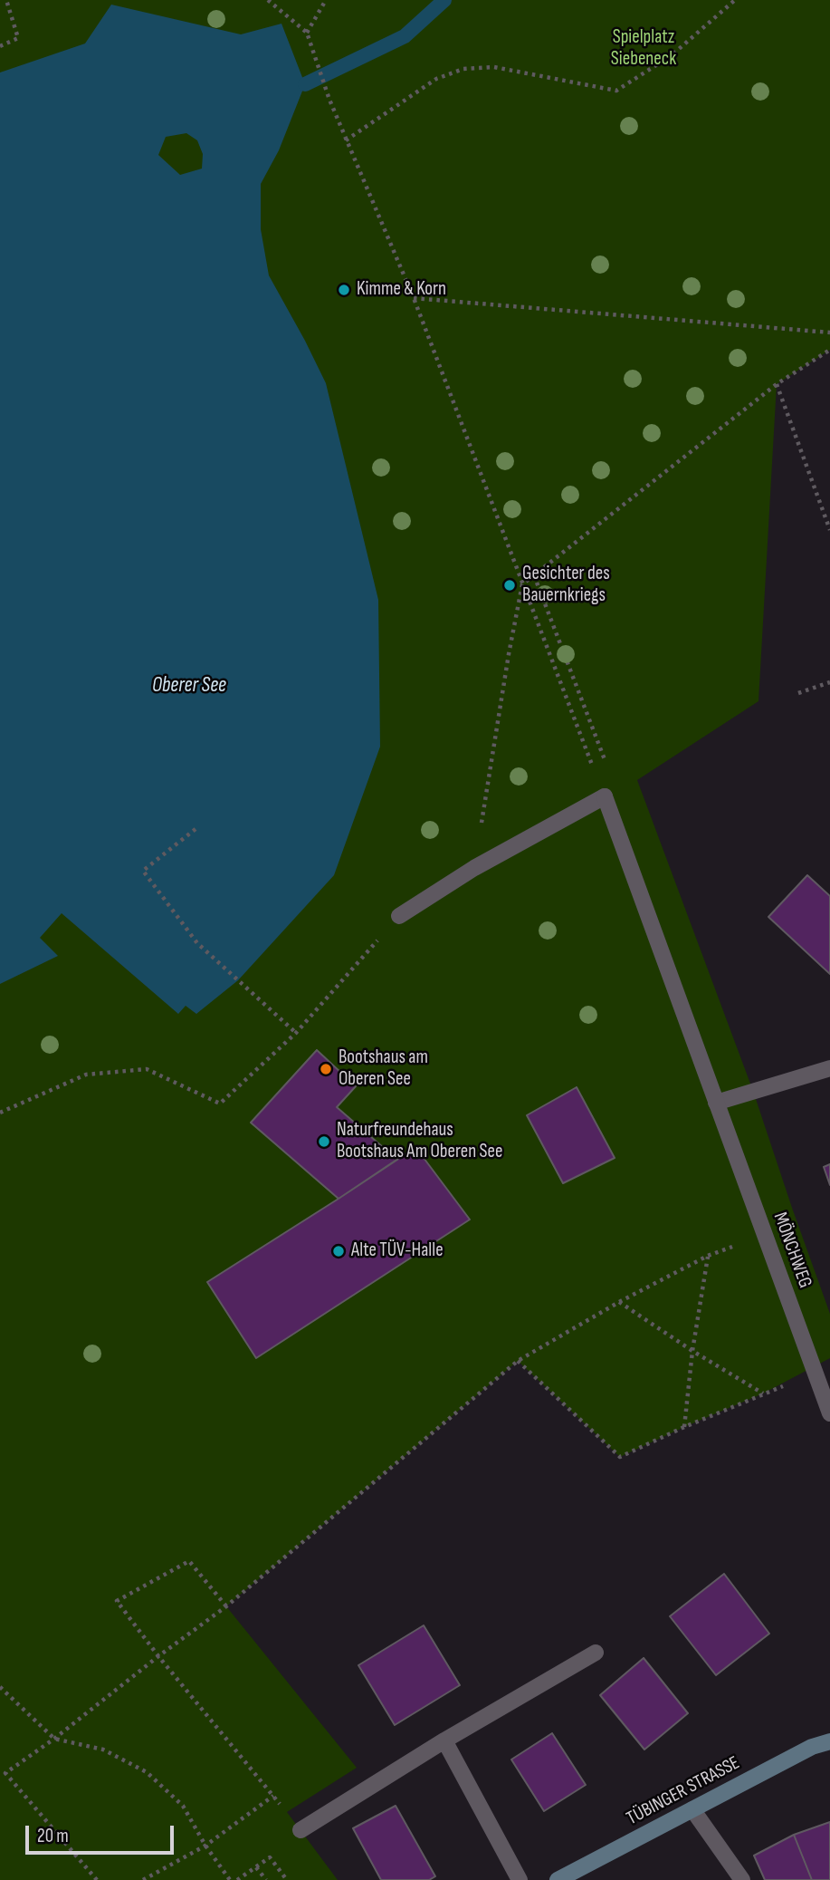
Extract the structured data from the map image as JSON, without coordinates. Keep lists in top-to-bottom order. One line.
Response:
{"streets":{"main road":["TÜBINGER STRASSE"],"street":["MÖNCHWEG"]},"water":["Oberer See"],"parks":["Spielplatz Siebeneck"],"places":["Kimme & Korn","Gesichter des Bauernkriegs","Bootshaus am Oberen See","Naturfreundehaus Bootshaus Am Oberen See","Alte TÜV-Halle"],"scale_bar":"20 m"}
